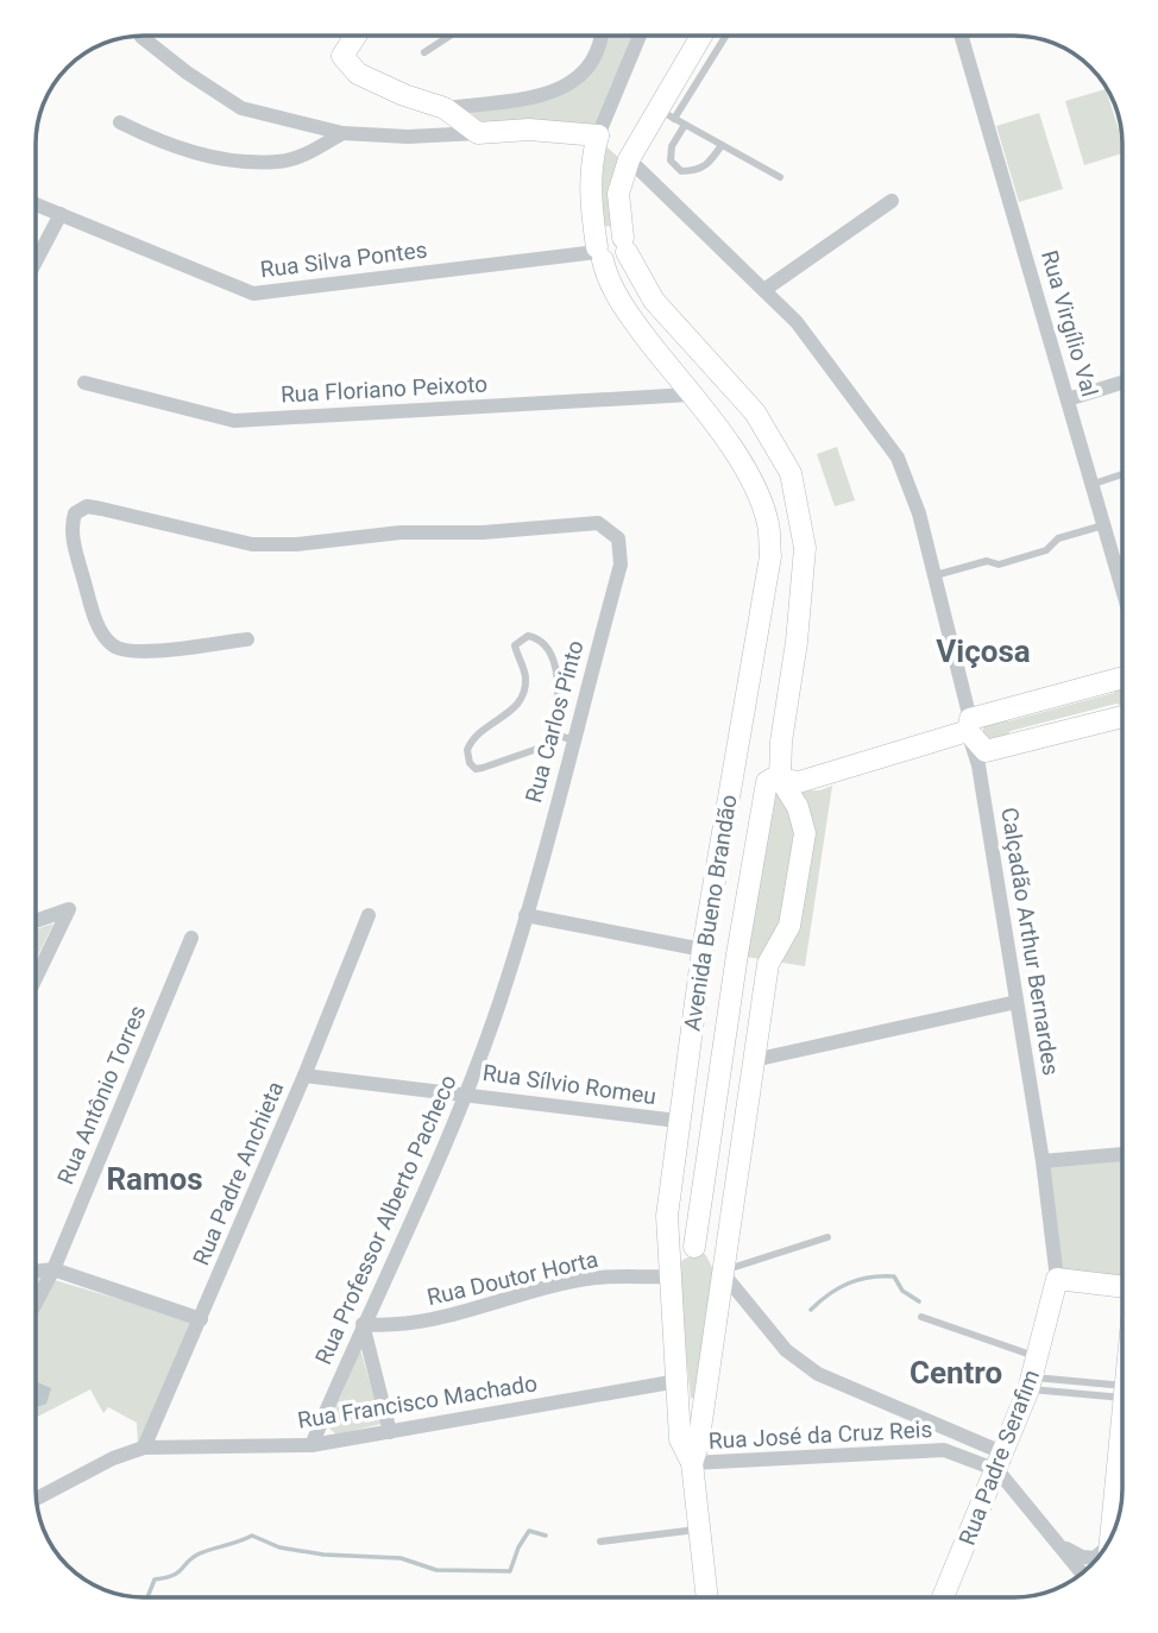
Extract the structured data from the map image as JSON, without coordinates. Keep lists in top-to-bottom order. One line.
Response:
{"streets":{"street":["Rua Silva Pontes","Rua Virgílio Val","Rua Floriano Peixoto","Rua Carlos Pinto","Avenida Bueno Brandão","Calçadão Arthur Bernardes","Rua Sílvio Romeu","Rua Antônio Torres","Rua Padre Anchieta","Rua Professor Alberto Pacheco","Rua Doutor Horta","Rua Francisco Machado","Rua José da Cruz Reis","Rua Padre Serafim"]},"crossings":[["Rua Silva Pontes","Avenida Bueno Brandão"],["Rua Floriano Peixoto","Avenida Bueno Brandão"],["Rua Carlos Pinto","Rua Professor Alberto Pacheco"],["Avenida Bueno Brandão","Rua Sílvio Romeu"],["Avenida Bueno Brandão","Rua Doutor Horta"],["Avenida Bueno Brandão","Rua Francisco Machado"],["Avenida Bueno Brandão","Rua José da Cruz Reis"],["Calçadão Arthur Bernardes","Rua Padre Serafim"],["Rua Sílvio Romeu","Rua Padre Anchieta"],["Rua Sílvio Romeu","Rua Professor Alberto Pacheco"],["Rua Padre Anchieta","Rua Francisco Machado"],["Rua Professor Alberto Pacheco","Rua Doutor Horta"],["Rua Professor Alberto Pacheco","Rua Francisco Machado"],["Rua José da Cruz Reis","Rua Padre Serafim"]],"districts":["Viçosa","Ramos","Centro"]}
